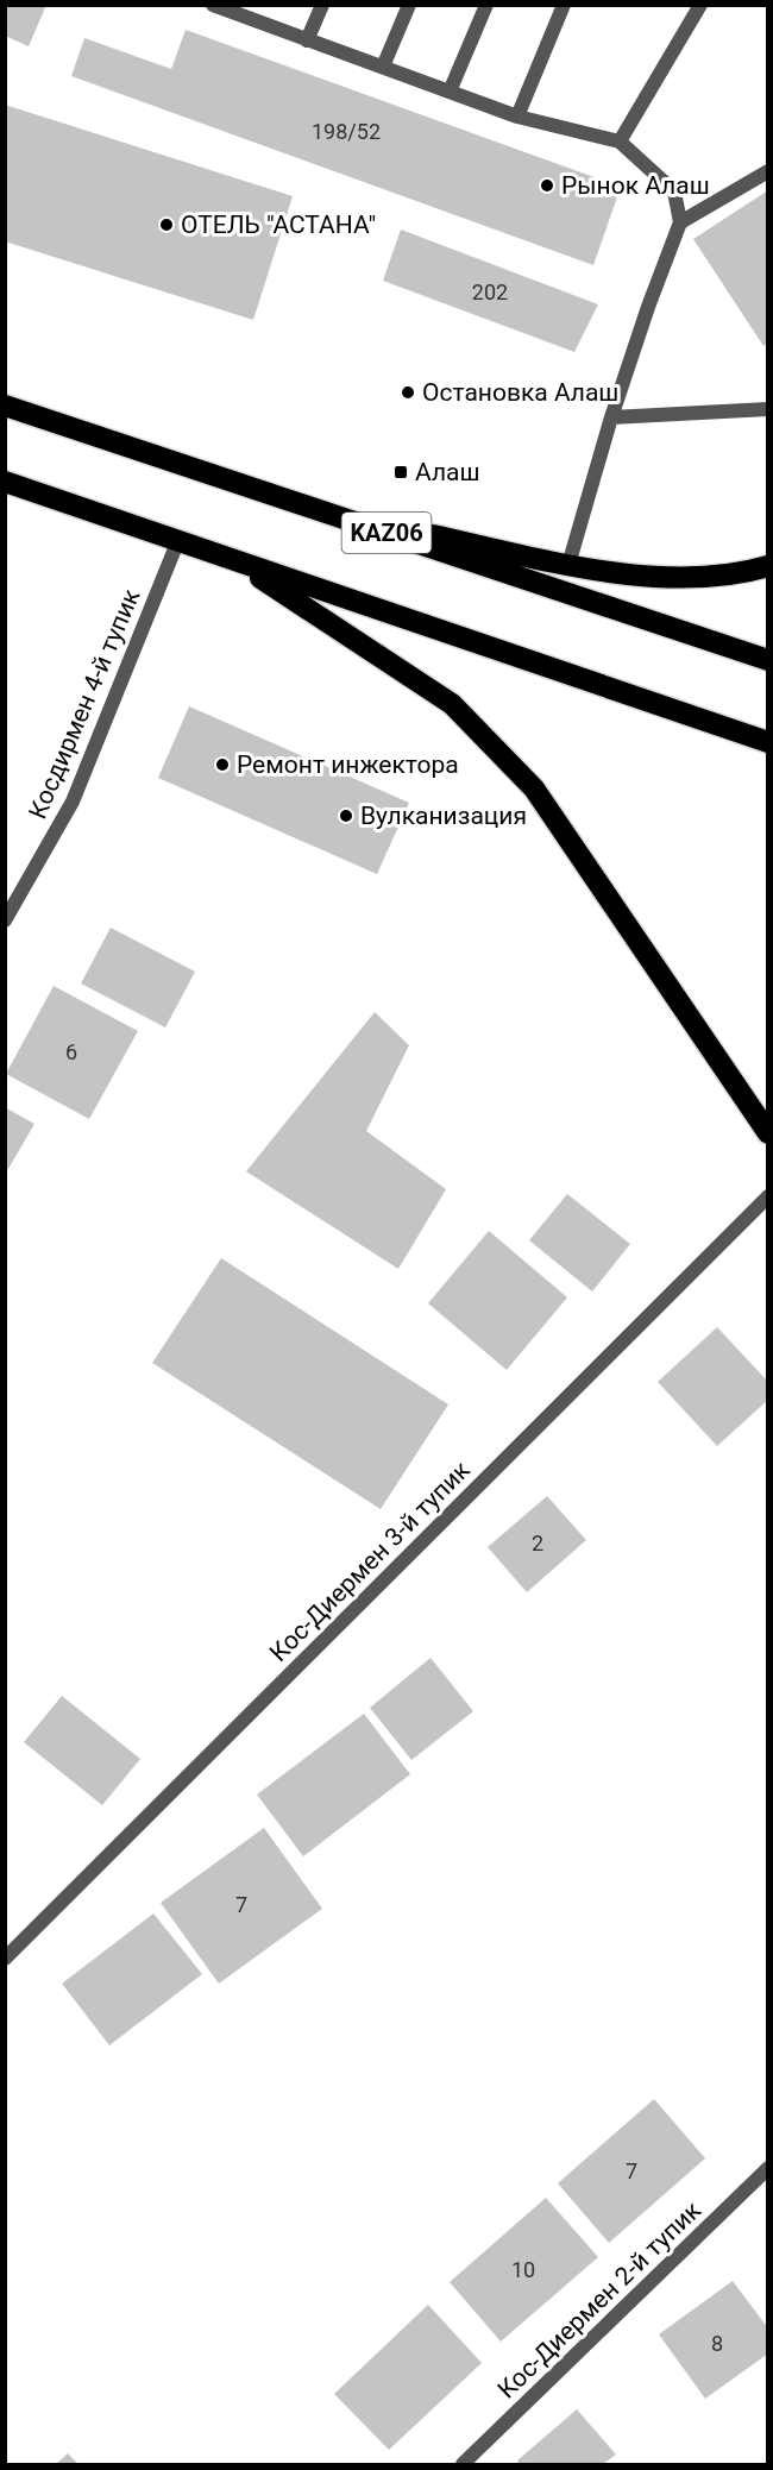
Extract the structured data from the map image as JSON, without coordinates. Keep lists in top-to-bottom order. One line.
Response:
{"streets":{"highway":["KАZ06"],"street":["Косдирмен 4-й тупик","Кос-Диермен 3-й тупик","Кос-Диермен 2-й тупик"]},"places":{"other":["Рынок Алаш","ОТЕЛЬ \"АСТАНА\"","Остановка Алаш","Ремонт инжектора","Вулканизация"],"transit":["Алаш"]},"house_numbers":["198/52","202","6","2","7","7","10","8"]}
